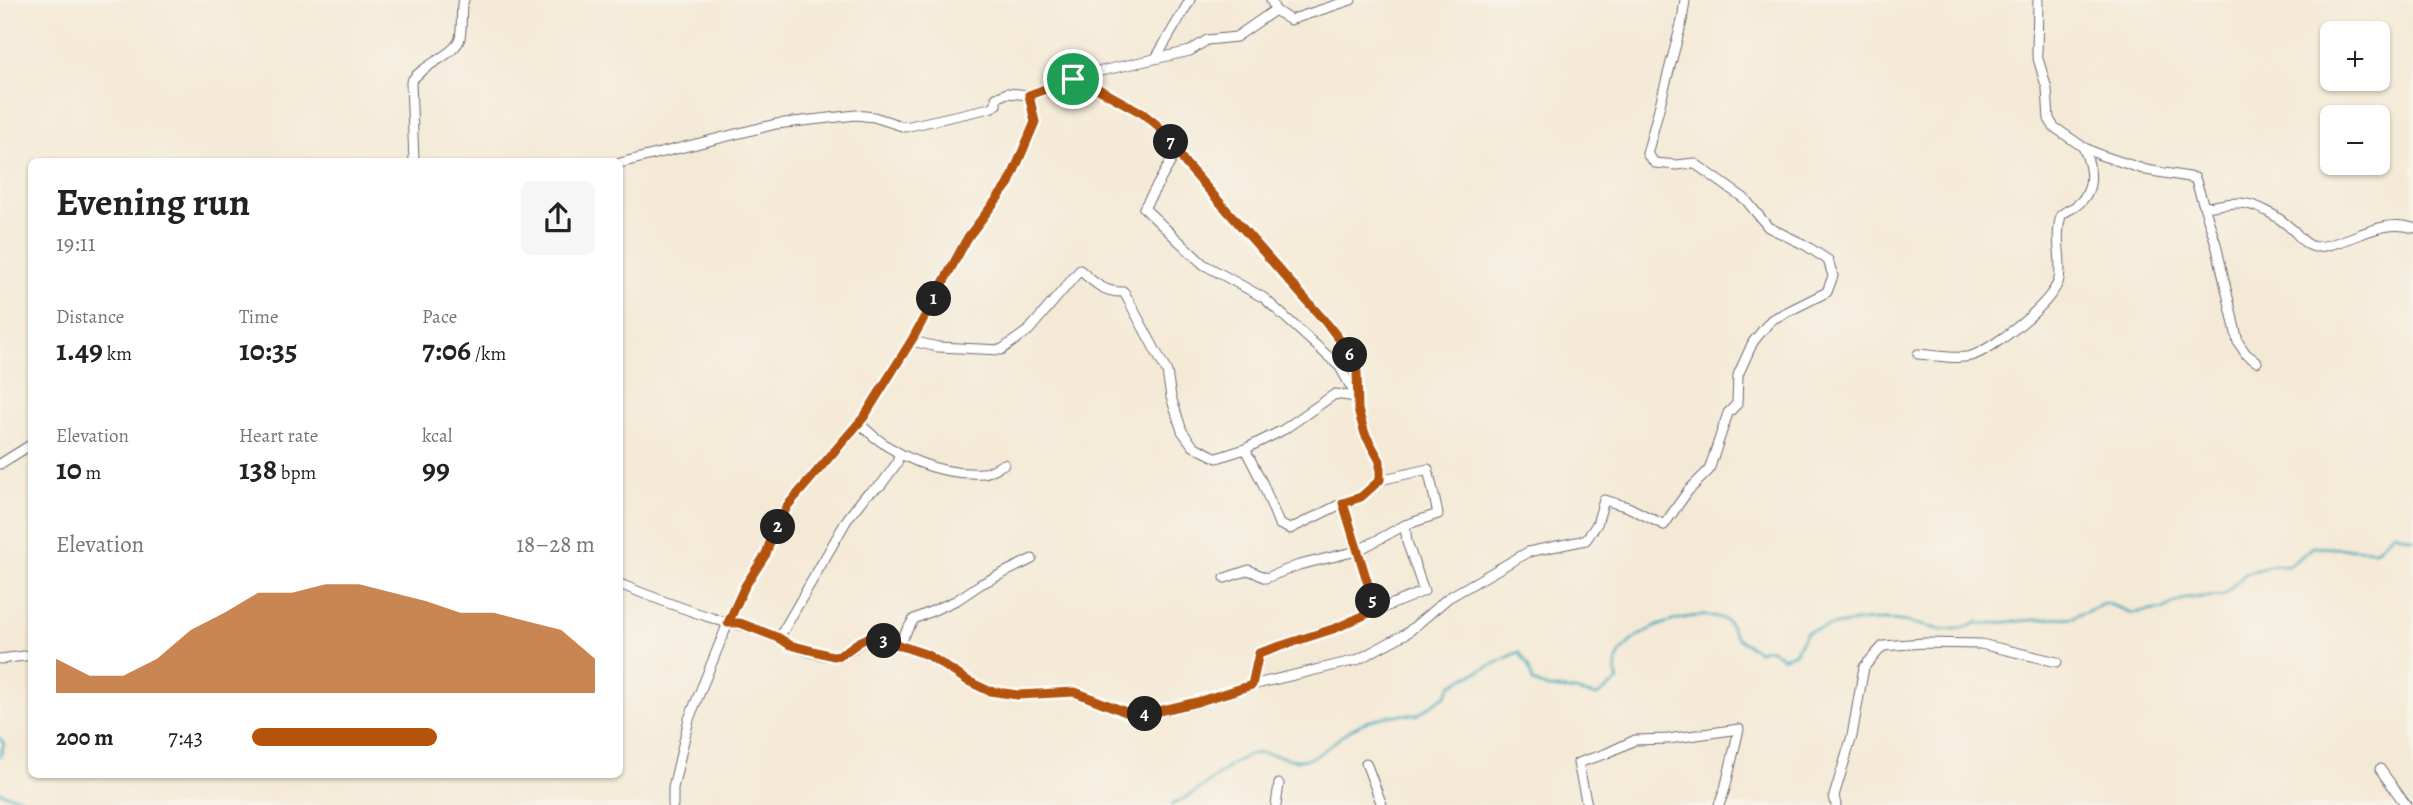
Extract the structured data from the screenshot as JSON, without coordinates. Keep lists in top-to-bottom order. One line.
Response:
{"page":{"map_buttons":["+","−"],"pins":["7","1","6","2","5","3","4"],"heading":["Evening run","19:11"],"stats":[["Distance","1.49 km"],["Time","10:35"],["Pace","7:06 /km"],["Elevation","10 m"],["Heart rate","138 bpm"],["kcal","99"]],"chart":["Elevation","18–28 m"],"list":[{"name":"200 m","note":"7:43"}]}}
